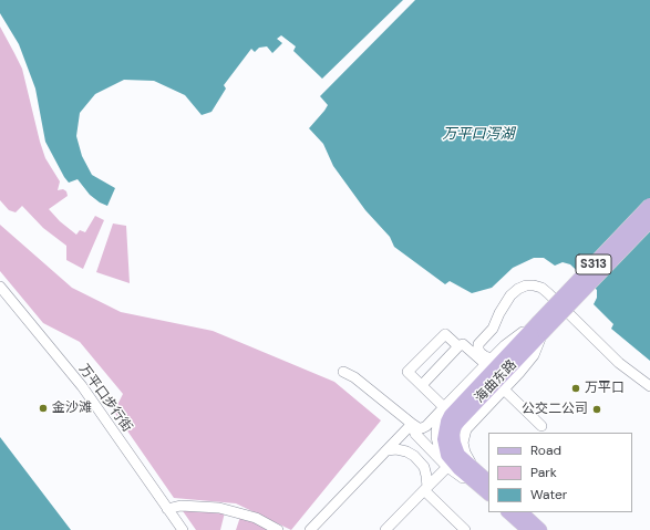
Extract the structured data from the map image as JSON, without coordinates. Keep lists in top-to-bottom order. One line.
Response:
{"streets":{"main road":["S313","海曲东路"],"street":["万平口步行街"]},"crossings":[["S313","海曲东路"]],"water":["万平口泻湖"],"places":["万平口","金沙滩","公交二公司"],"legend":["Road","Park","Water"]}
